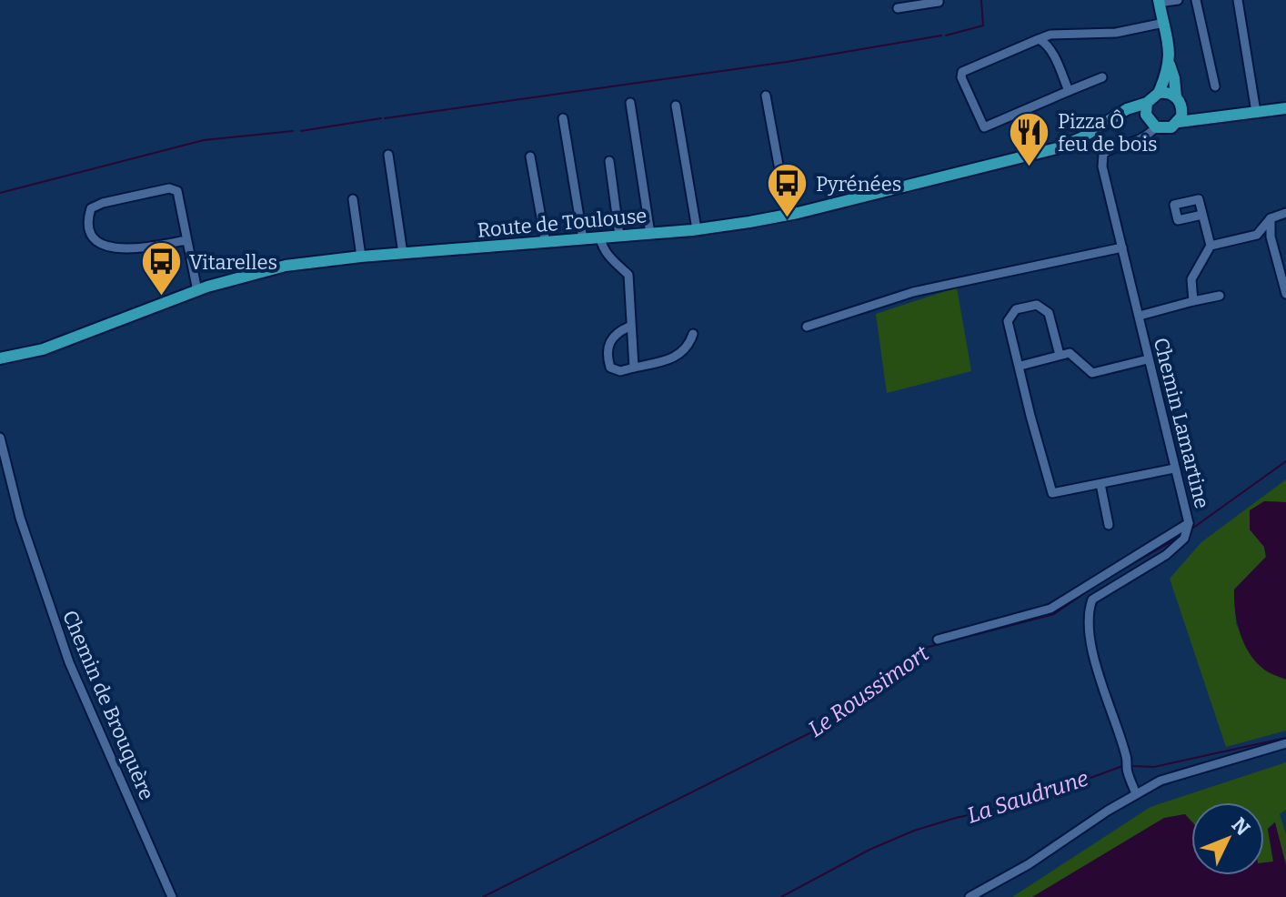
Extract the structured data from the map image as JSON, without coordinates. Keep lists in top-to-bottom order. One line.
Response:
{"streets":{"main road":["Route de Toulouse"],"street":["Chemin Lamartine","Chemin de Brouquère"]},"crossings":[["Route de Toulouse","Chemin Lamartine"]],"water":["Le Roussimort","La Saudrune"],"places":{"restaurant":["Pizza Ô feu de bois"],"bus stop":["Pyrénées","Vitarelles"]},"north":"top right"}
